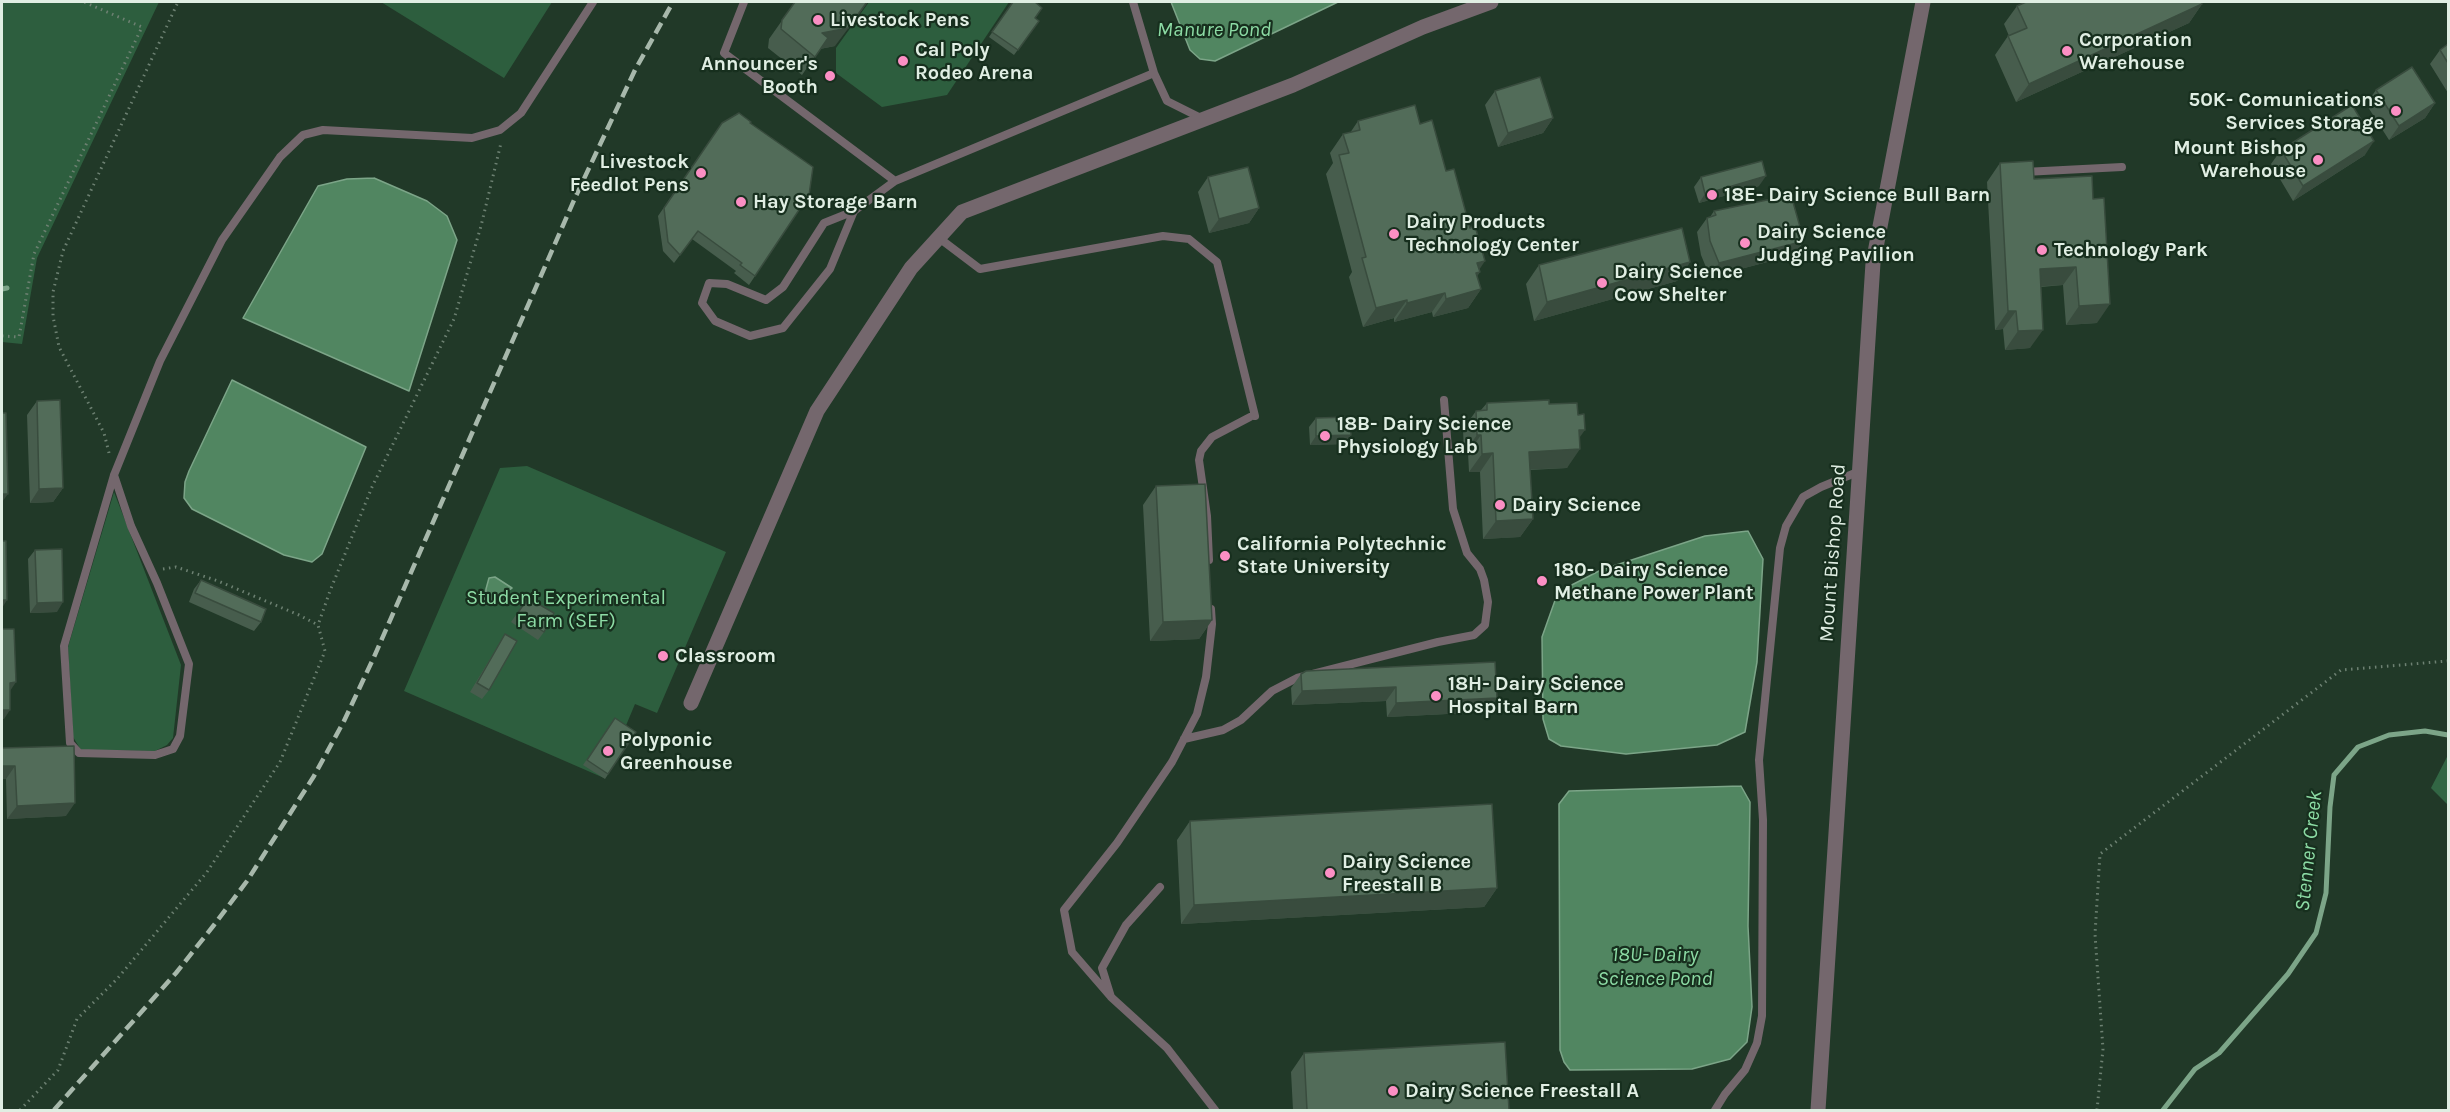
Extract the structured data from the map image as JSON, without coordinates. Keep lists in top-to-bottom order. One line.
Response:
{"streets":{"street":["Mount Bishop Road"]},"water":["Manure Pond","Stenner Creek","18U- Dairy Science Pond"],"parks":["Student Experimental Farm (SEF)"],"places":["Livestock Pens","Corporation Warehouse","Cal Poly Rodeo Arena","Announcer's Booth","50K- Comunications Services Storage","Mount Bishop Warehouse","Livestock Feedlot Pens","18E- Dairy Science Bull Barn","Hay Storage Barn","Dairy Products Technology Center","Dairy Science Judging Pavilion","Technology Park","Dairy Science Cow Shelter","18B- Dairy Science Physiology Lab","Dairy Science","California Polytechnic State University","180- Dairy Science Methane Power Plant","Classroom","18H- Dairy Science Hospital Barn","Polyponic Greenhouse","Dairy Science Freestall B","Dairy Science Freestall A"]}
